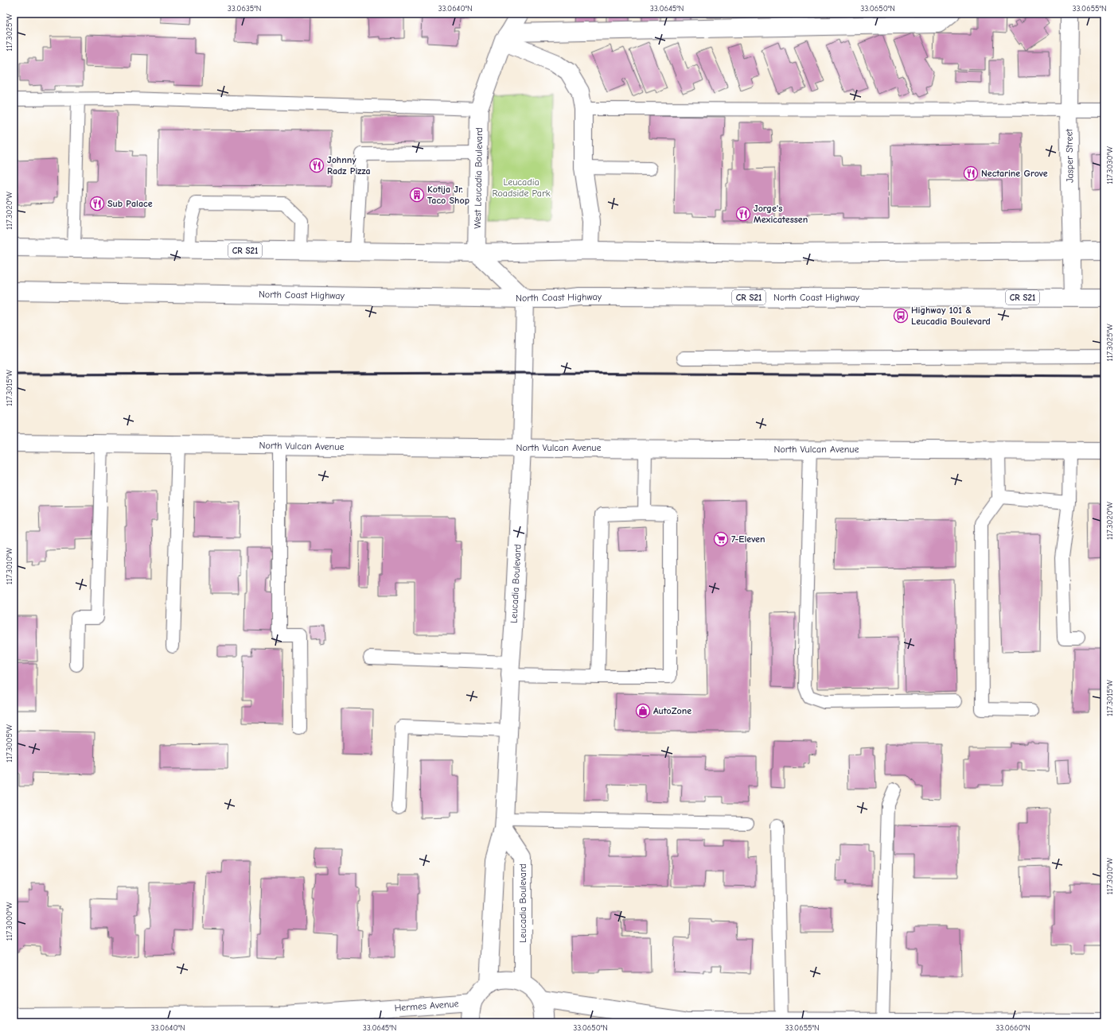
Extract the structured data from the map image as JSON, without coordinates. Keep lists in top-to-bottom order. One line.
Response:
{"streets":{"main road":["Jasper Street","West Leucadia Boulevard","CR S21","North Coast Highway","North Vulcan Avenue","Leucadia Boulevard","Hermes Avenue"]},"crossings":[["Jasper Street","CR S21"],["Jasper Street","North Coast Highway"],["West Leucadia Boulevard","CR S21"],["North Coast Highway","Leucadia Boulevard"],["North Vulcan Avenue","Leucadia Boulevard"]],"parks":["Leucadia Roadside Park"],"places":{"restaurant":["Johnny Radz Pizza","Nectarine Grove","Sub Palace","Jorge's Mexicatessen"],"building":["Kotija Jr. Taco Shop"],"bus stop":["Highway 101 & Leucadia Boulevard"],"supermarket":["7-Eleven"],"shop":["AutoZone"]},"coordinates":["33.0635°N","33.0640°N","33.0645°N","33.0650°N","33.0655°N","117.3025°W","117.3030°W","117.3020°W","117.3015°W","117.3010°W","117.3005°W","117.3000°W","33.0660°N"]}
